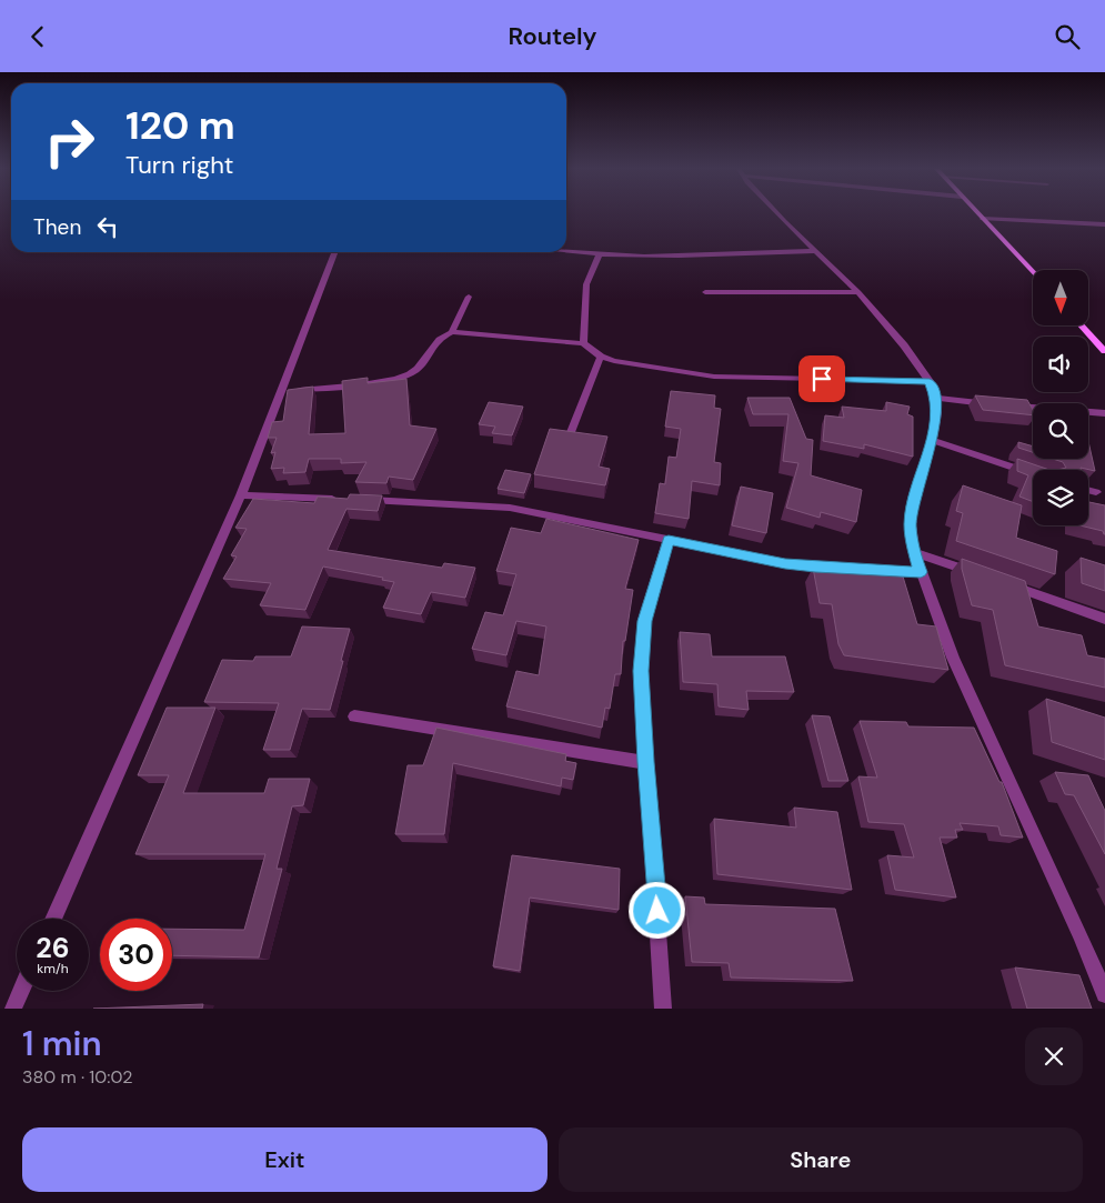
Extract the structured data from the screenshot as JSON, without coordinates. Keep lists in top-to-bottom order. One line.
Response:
{"north":"bottom","page":{"header":"Routely","turn":["120 m","Turn right"],"then":"Then","speed":"26 km/h","limit":"30","heading":["1 min","380 m · 10:02"],"buttons":["Exit","Share"]}}
